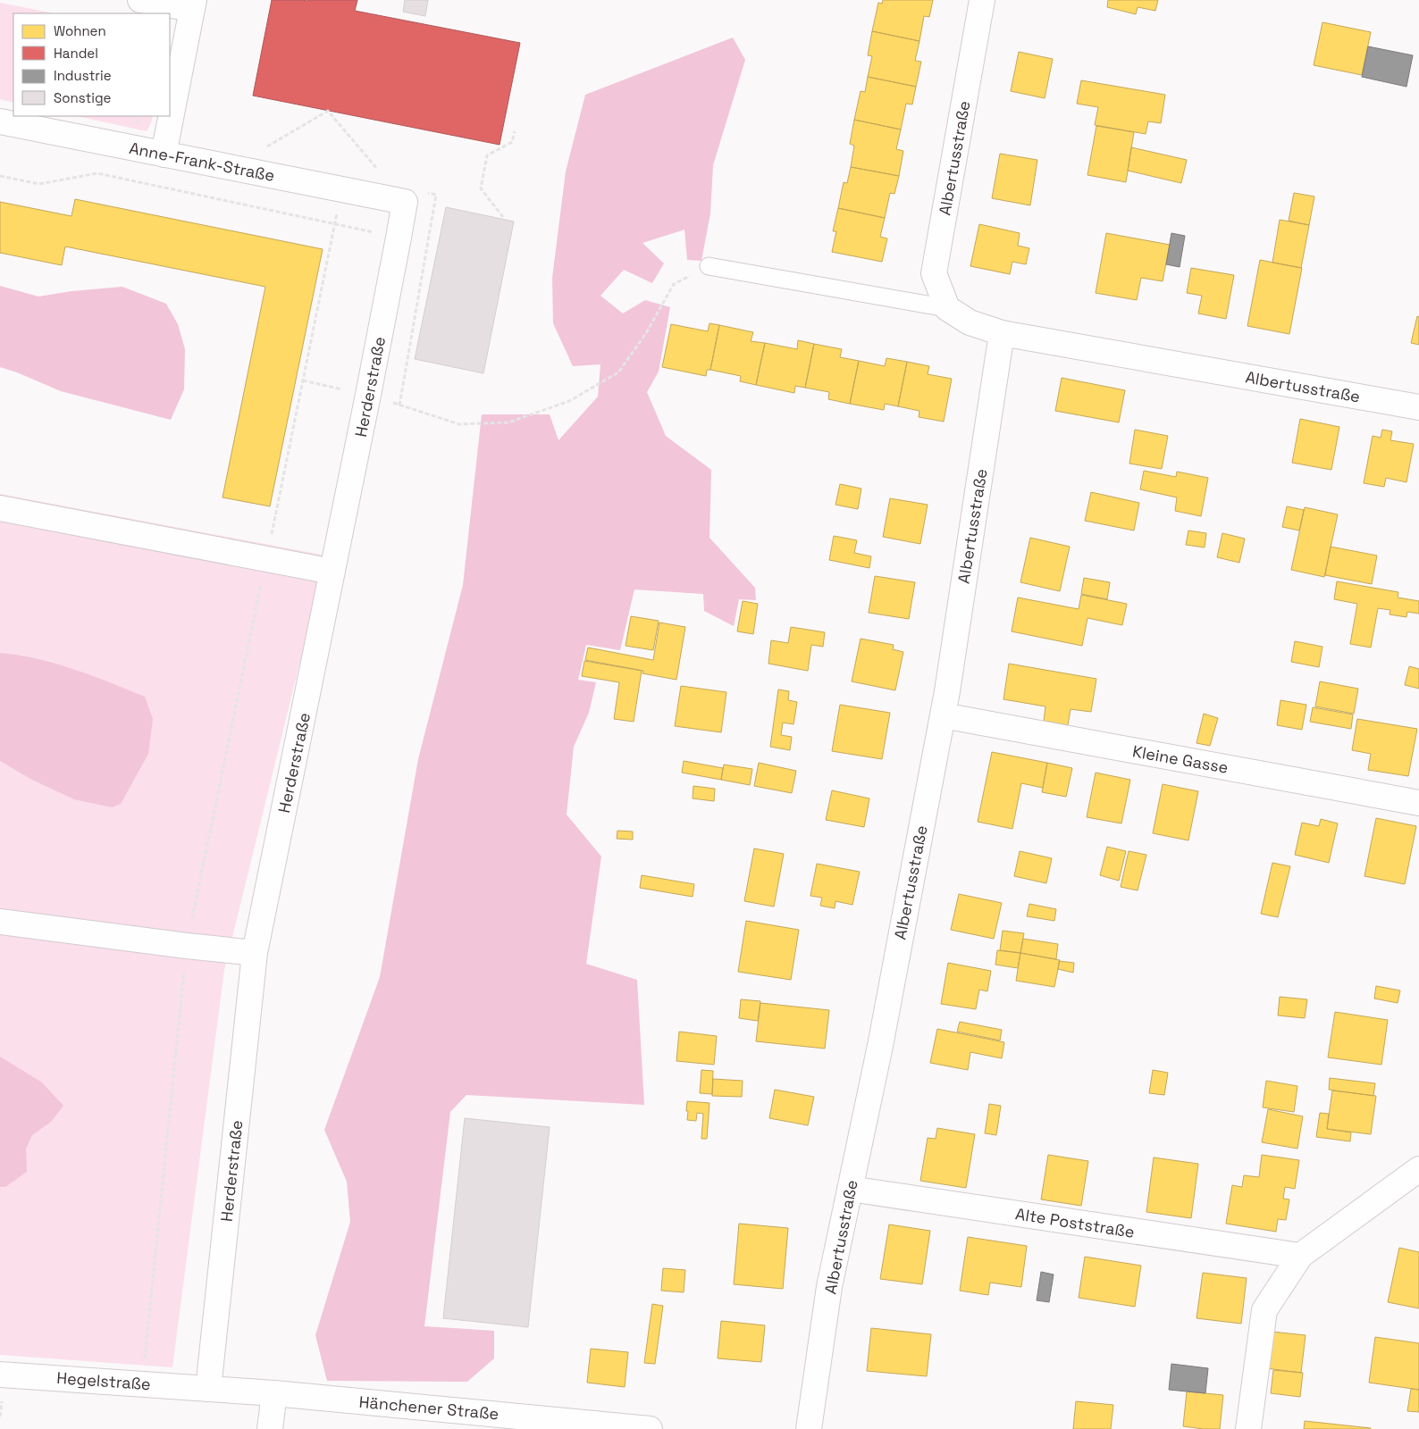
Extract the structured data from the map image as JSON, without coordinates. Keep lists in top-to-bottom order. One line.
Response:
{"streets":{"street":["Albertusstraße","Anne-Frank-Straße","Herderstraße","Kleine Gasse","Alte Poststraße","Hegelstraße","Hänchener Straße"]},"crossings":[["Albertusstraße","Kleine Gasse"],["Albertusstraße","Alte Poststraße"],["Anne-Frank-Straße","Herderstraße"],["Herderstraße","Hegelstraße"],["Herderstraße","Hänchener Straße"],["Hegelstraße","Hänchener Straße"]],"legend":["Wohnen","Handel","Industrie","Sonstige"]}
